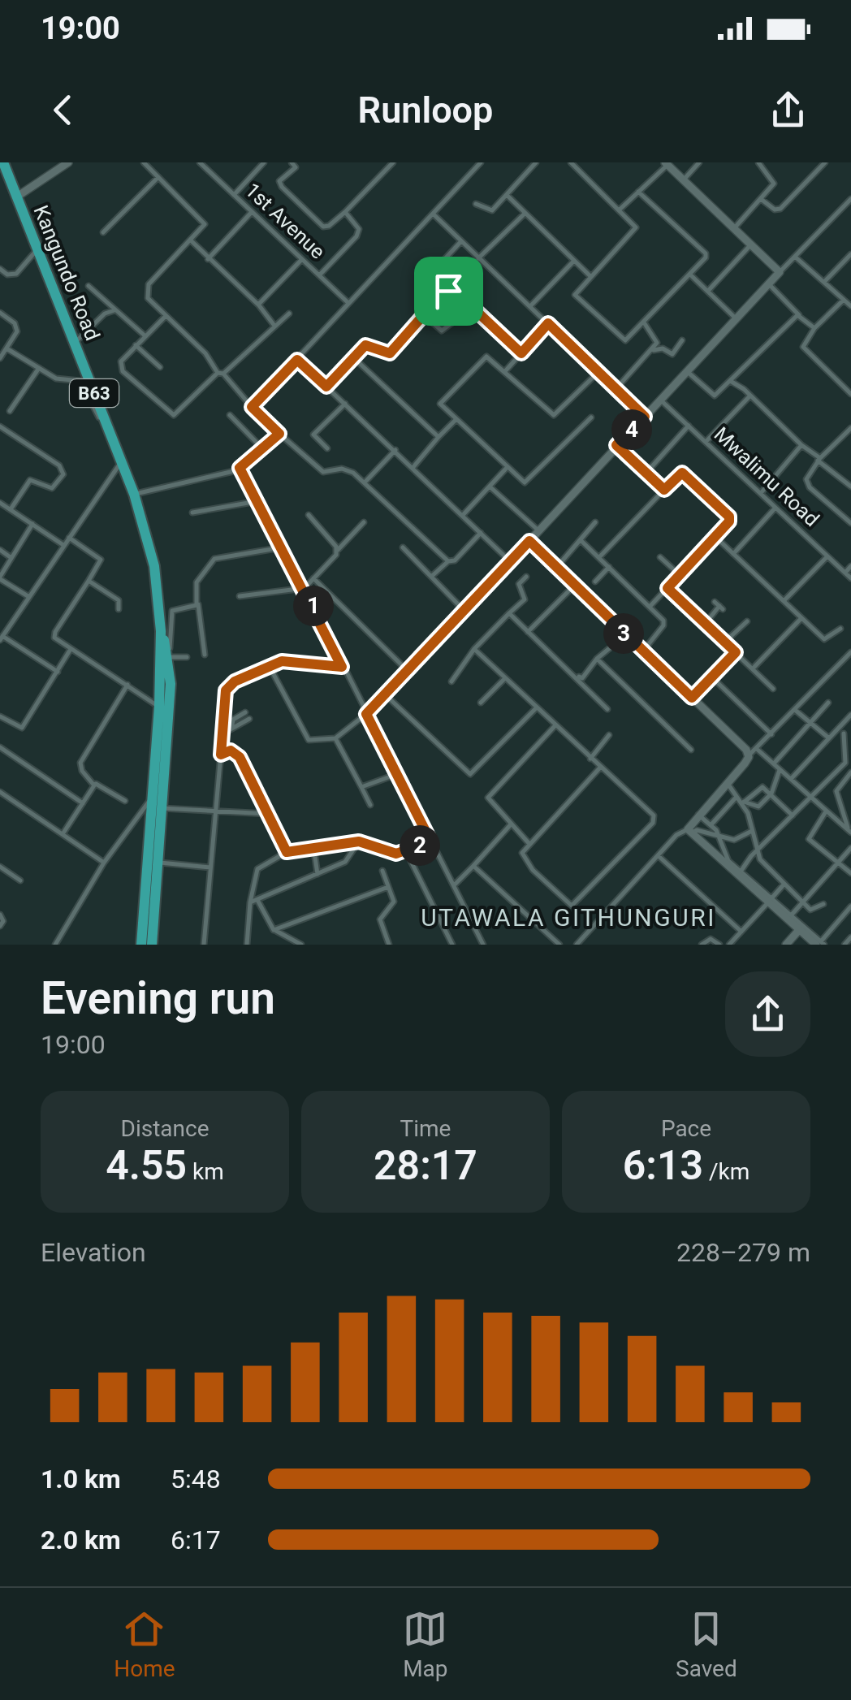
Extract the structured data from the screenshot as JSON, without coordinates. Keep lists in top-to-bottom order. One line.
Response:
{"streets":{"highway":["Kangundo Road","B63"],"street":["1st Avenue","Mwalimu Road"]},"districts":["UTAWALA GITHUNGURI"],"page":{"status":"19:00","header":"Runloop","pins":["4","1","3","2"],"heading":["Evening run","19:00"],"stats":[["Distance","4.55 km"],["Time","28:17"],["Pace","6:13 /km"]],"chart":["Elevation","228–279 m"],"list":[{"name":"1.0 km","note":"5:48"},{"name":"2.0 km","note":"6:17"}],"tabs":["Home","Map","Saved"]}}
